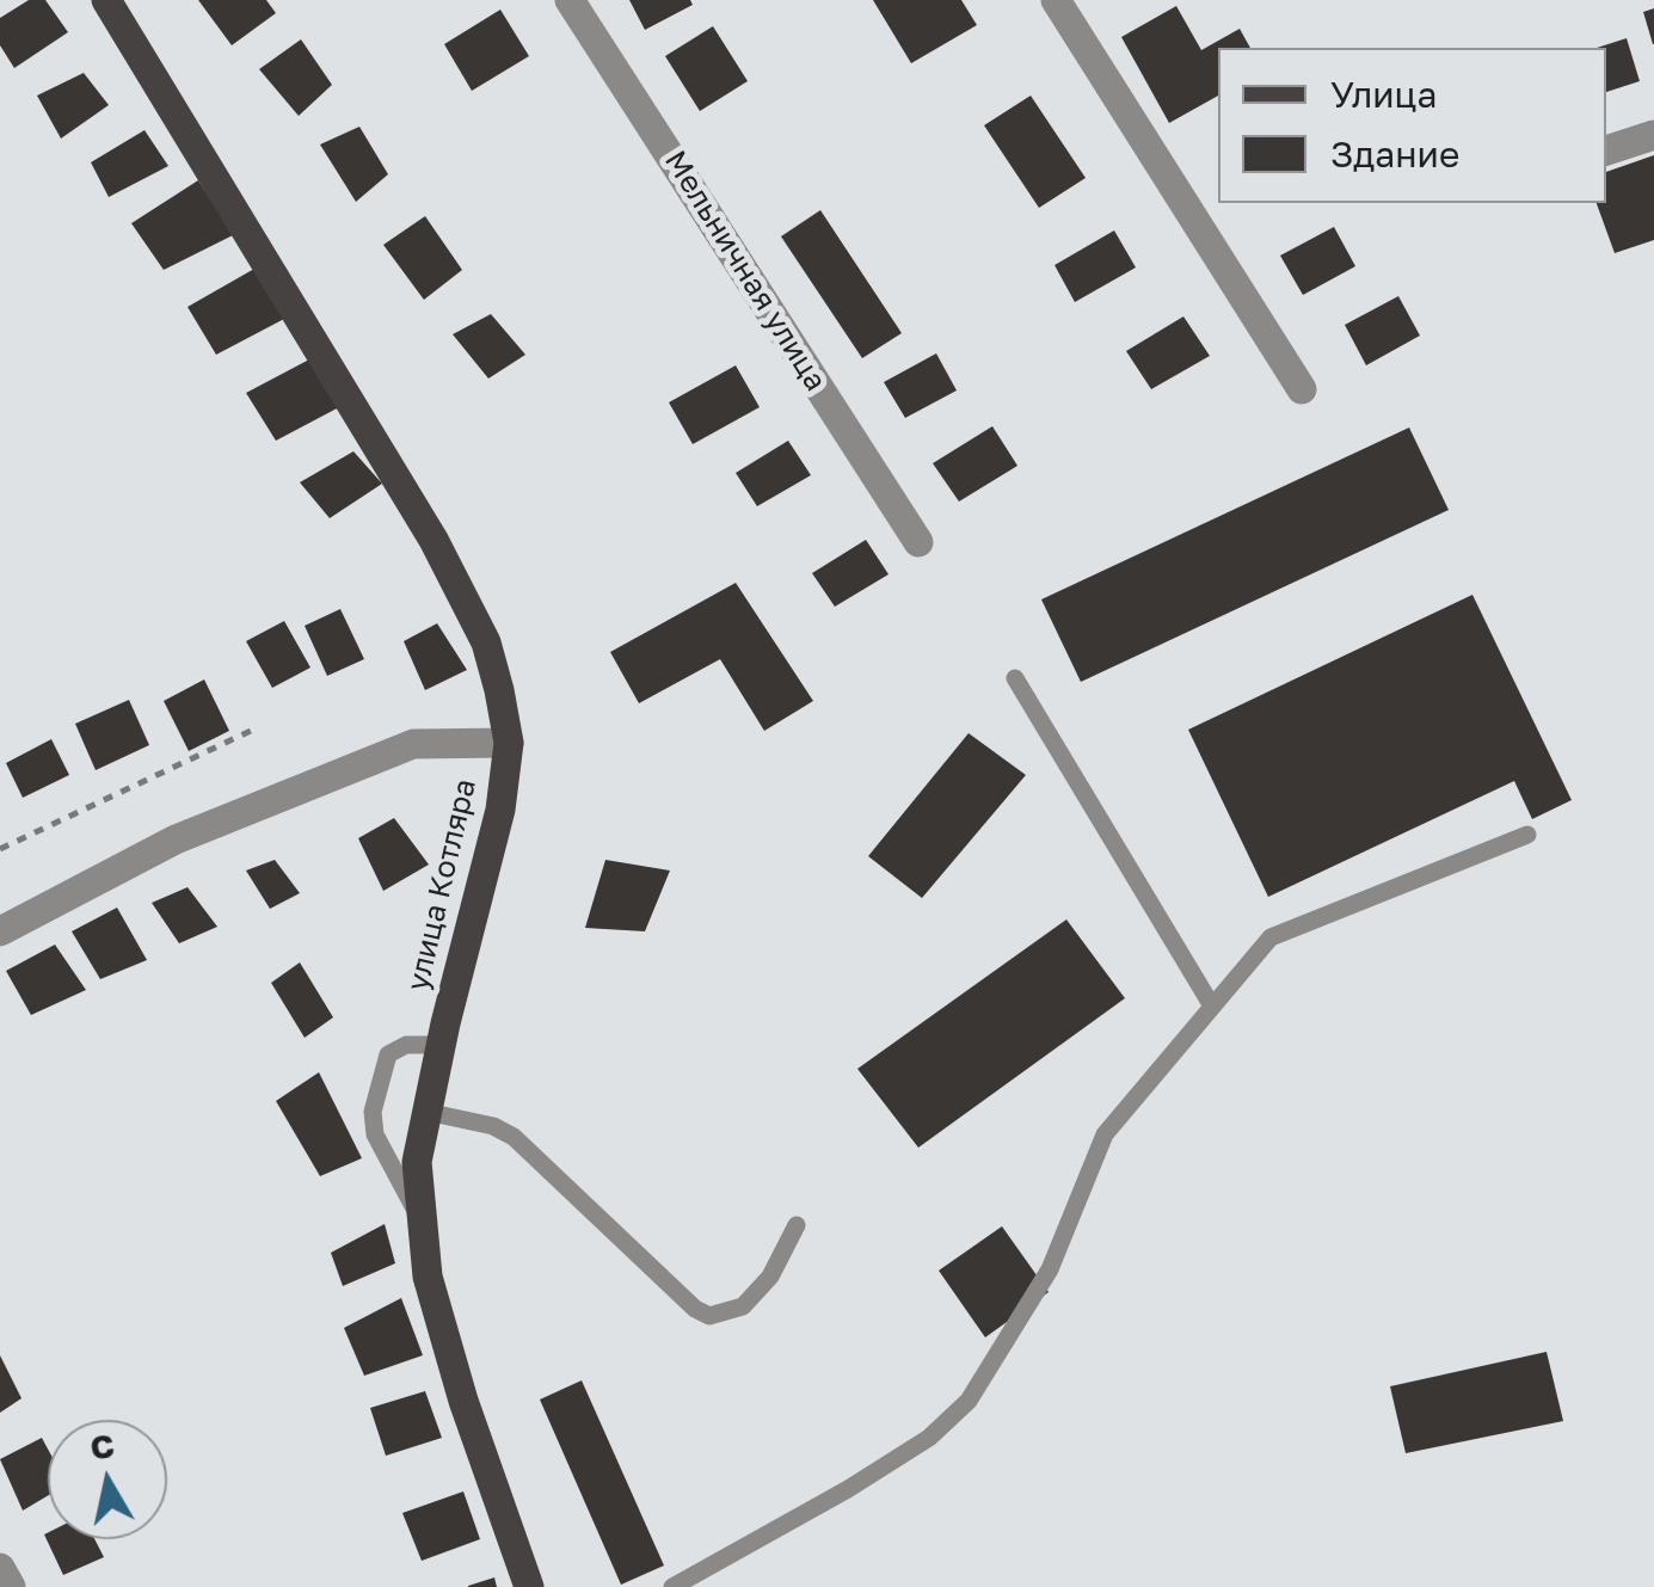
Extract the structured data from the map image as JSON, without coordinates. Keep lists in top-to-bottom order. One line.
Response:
{"streets":{"main road":["улица Котляра"],"street":["Мельничная улица"]},"legend":["Улица","Здание"],"north":"top"}
